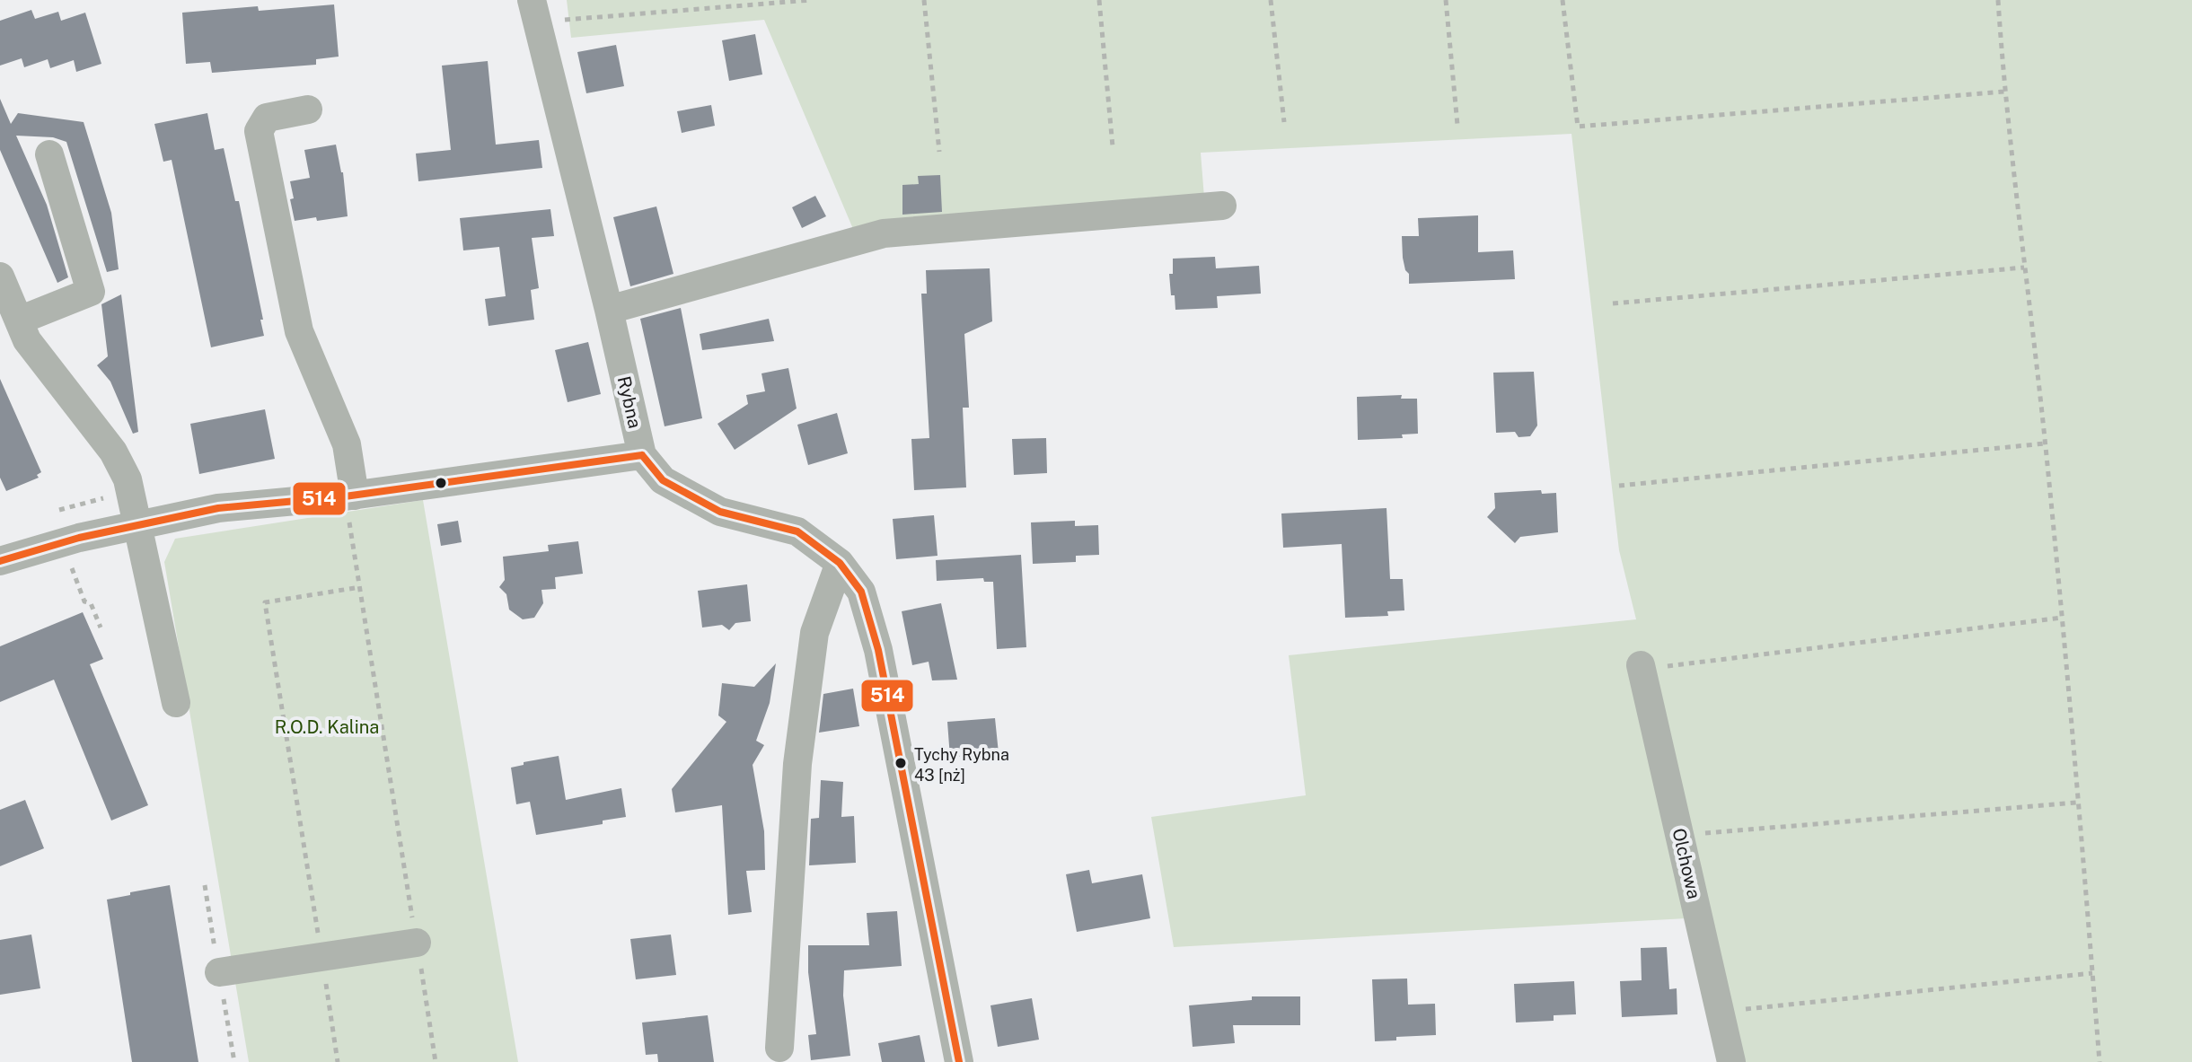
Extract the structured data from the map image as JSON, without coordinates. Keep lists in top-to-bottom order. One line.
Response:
{"streets":{"street":["Rybna","Olchowa"]},"parks":["R.O.D. Kalina"],"places":["Tychy Rybna 43 [nż]"],"lines":["transit line 514"]}
